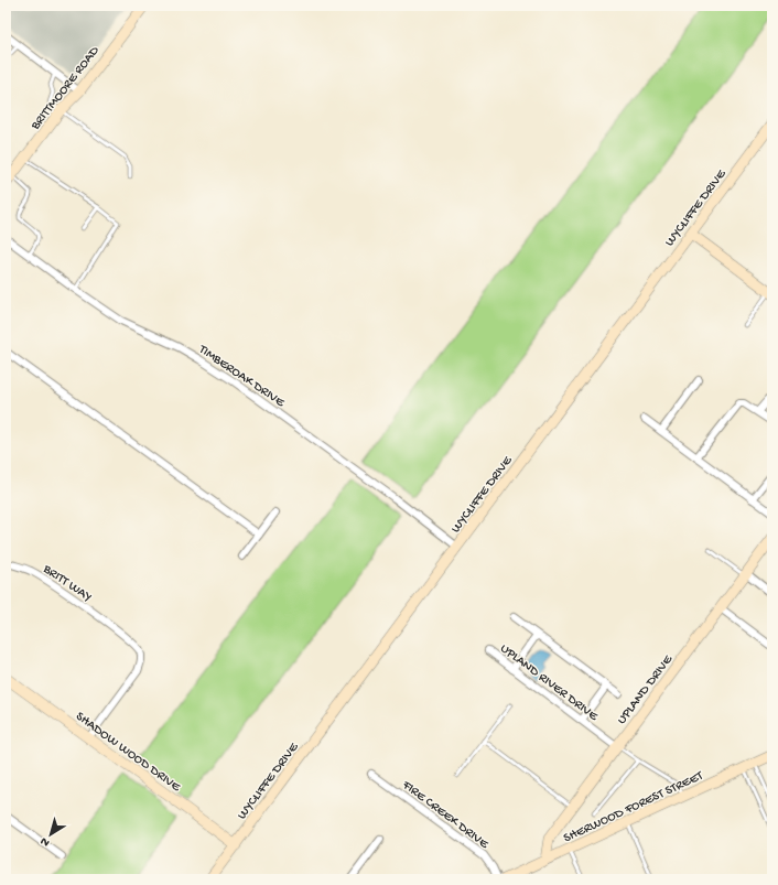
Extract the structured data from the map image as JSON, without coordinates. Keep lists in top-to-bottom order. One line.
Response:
{"streets":{"street":["BRITTMOORE ROAD","WYCLIFFE DRIVE","TIMBEROAK DRIVE","BRITT WAY","UPLAND RIVER DRIVE","UPLAND DRIVE","SHADOW WOOD DRIVE","SHERWOOD FOREST STREET","FIRE CREEK DRIVE"]},"crossings":[["WYCLIFFE DRIVE","TIMBEROAK DRIVE"],["WYCLIFFE DRIVE","SHADOW WOOD DRIVE"],["BRITT WAY","SHADOW WOOD DRIVE"],["UPLAND RIVER DRIVE","UPLAND DRIVE"],["UPLAND DRIVE","SHERWOOD FOREST STREET"]],"north":"bottom left"}
